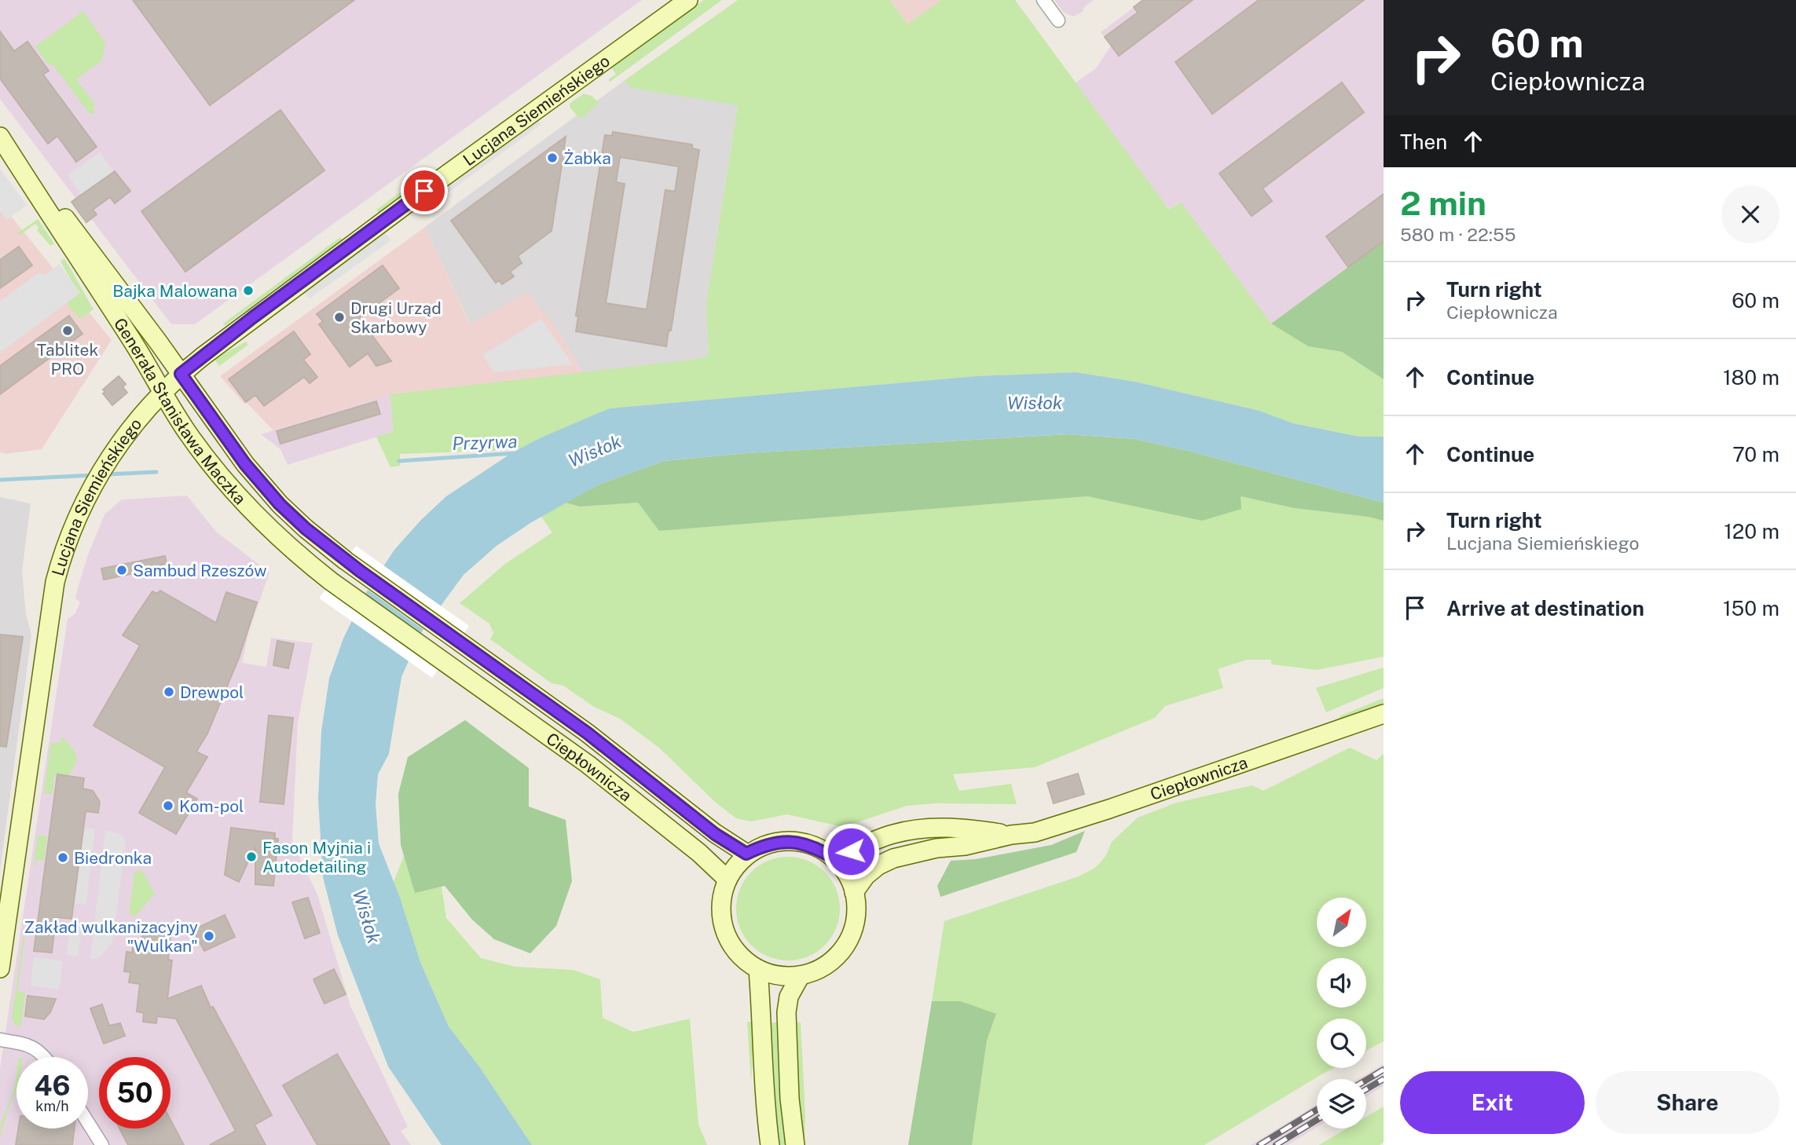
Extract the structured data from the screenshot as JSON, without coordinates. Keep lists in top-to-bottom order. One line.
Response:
{"streets":{"main road":["Lucjana Siemieńskiego","Generała Stanisława Maczka","Ciepłownicza"]},"crossings":[["Lucjana Siemieńskiego","Generała Stanisława Maczka"],["Generała Stanisława Maczka","Ciepłownicza"]],"water":["Wisłok","Przyrwa"],"places":["Żabka","Bajka Malowana","Drugi Urząd Skarbowy","Tablitek PRO","Sambud Rzeszów","Drewpol","Kom-pol","Fason Myjnia i Autodetailing","Biedronka","Zakład wulkanizacyjny \"Wulkan\""],"north":"top right","page":{"turn":["60 m","Ciepłownicza"],"then":"Then","heading":["2 min","580 m · 22:55"],"list":[{"name":"Turn right","note":"Ciepłownicza","value":"60 m"},{"name":"Continue","value":"180 m"},{"name":"Continue","value":"70 m"},{"name":"Turn right","note":"Lucjana Siemieńskiego","value":"120 m"},{"name":"Arrive at destination","value":"150 m"}],"speed":"46 km/h","limit":"50","buttons":["Exit","Share"]}}
